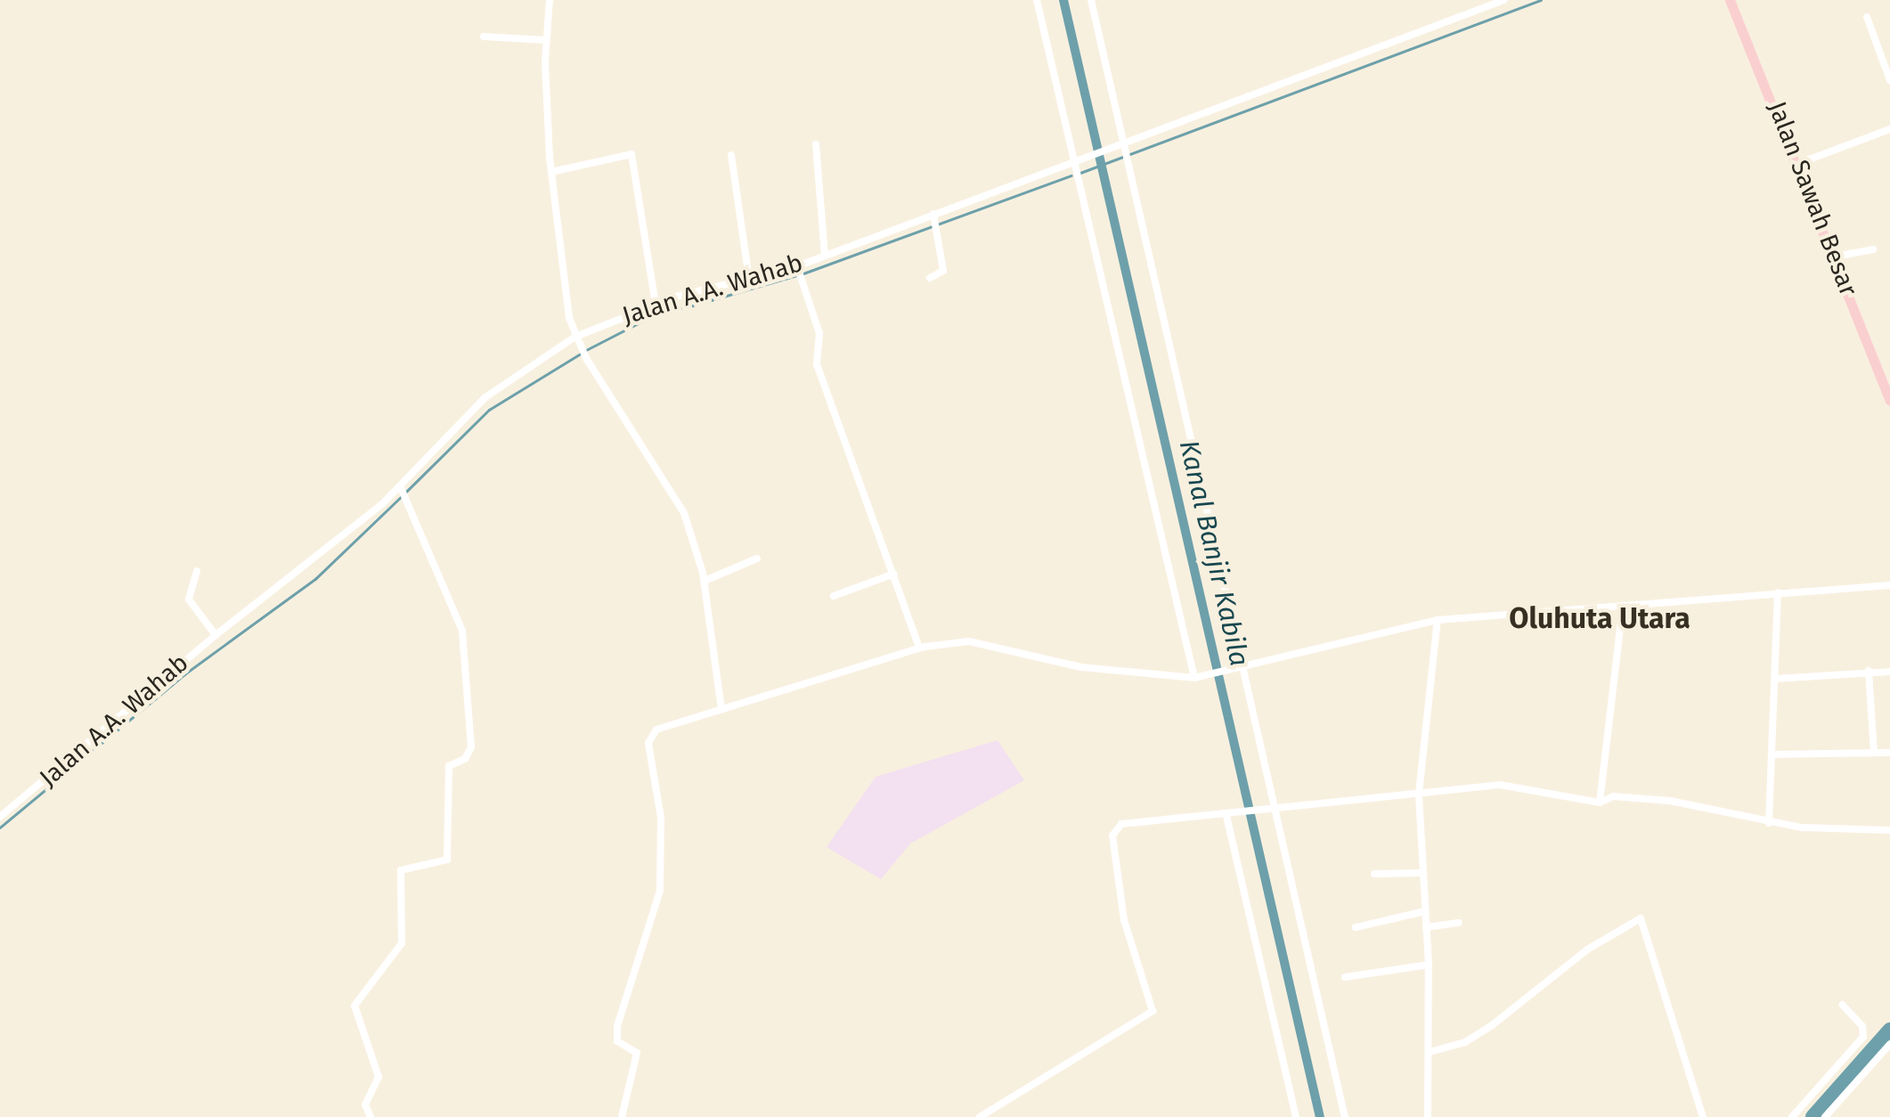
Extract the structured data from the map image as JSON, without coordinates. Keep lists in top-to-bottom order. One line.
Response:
{"streets":{"main road":["Jalan Sawah Besar"],"street":["Jalan A.A. Wahab"]},"districts":["Oluhuta Utara"],"water":["Kanal Banjir Kabila"]}
